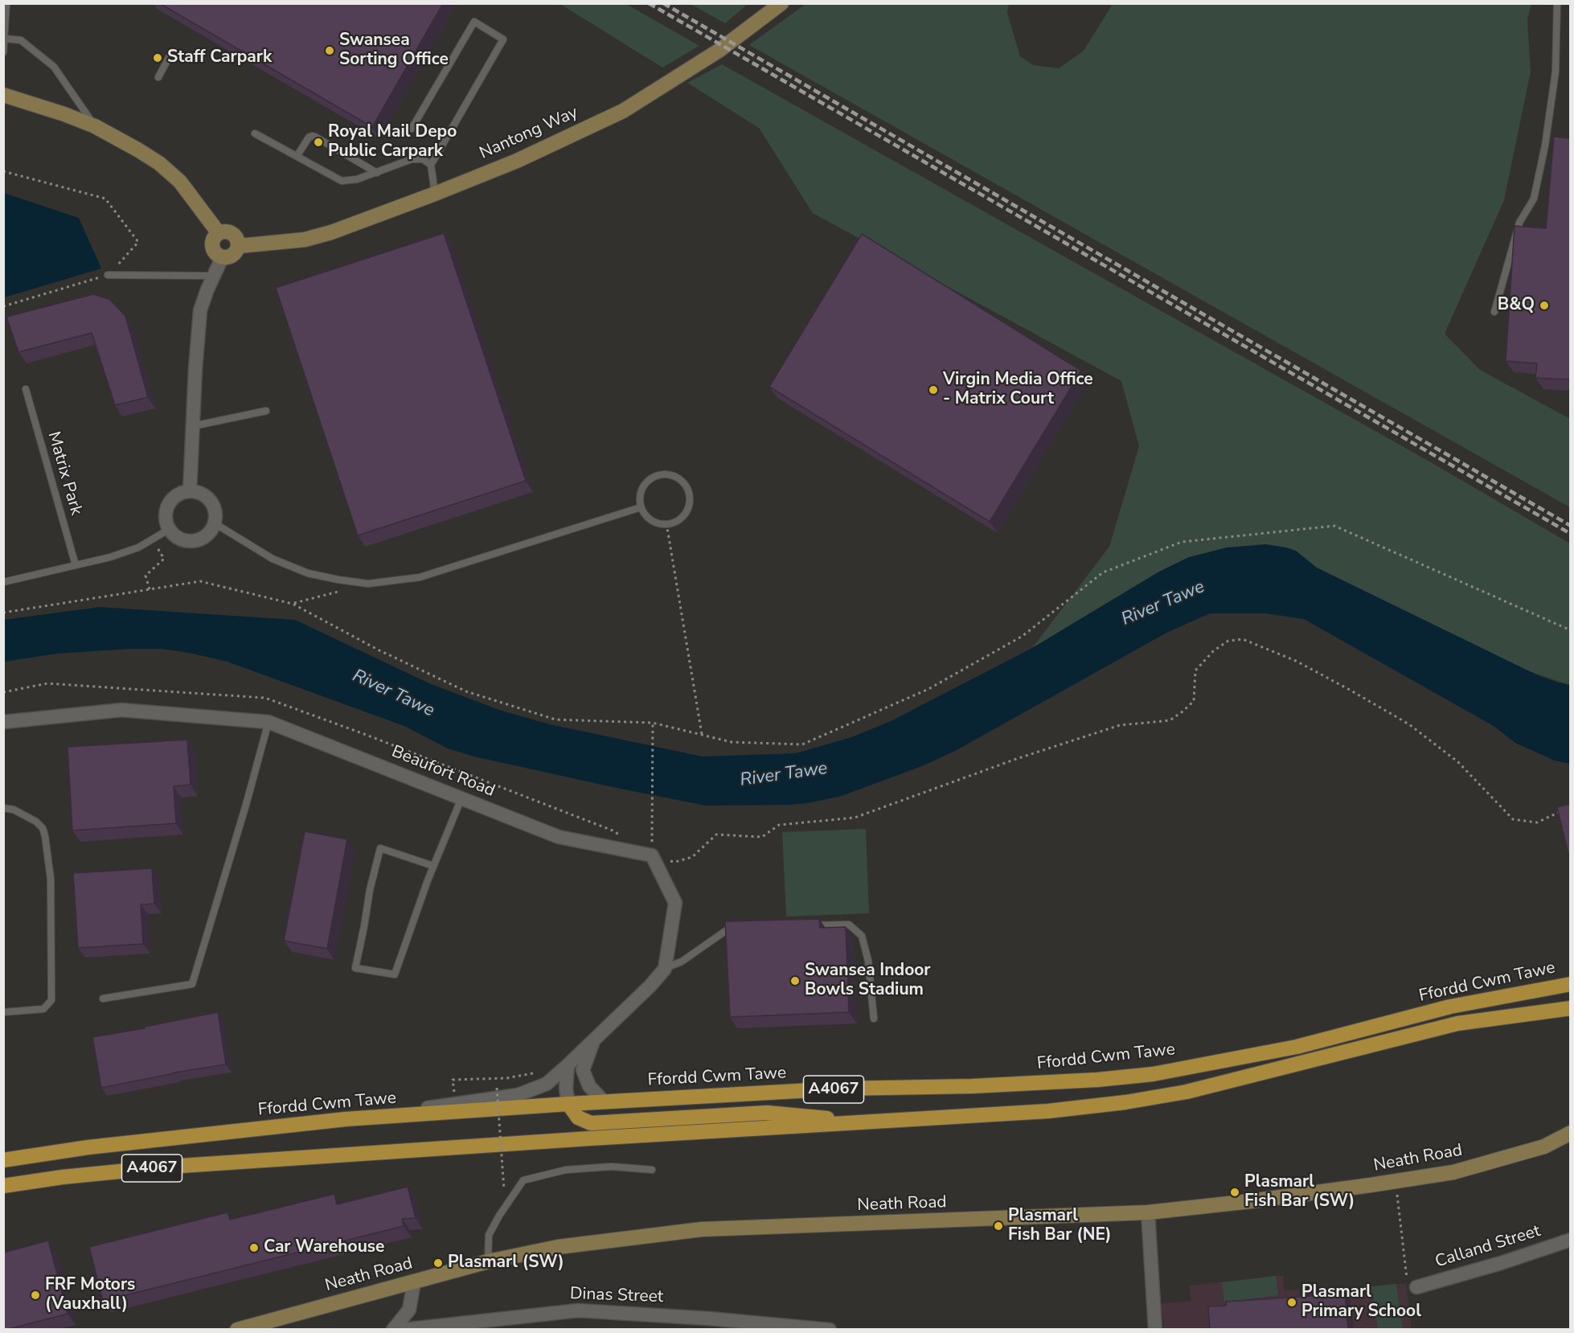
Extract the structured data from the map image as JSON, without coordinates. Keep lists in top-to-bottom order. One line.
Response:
{"streets":{"main road":["Nantong Way","Ffordd Cwm Tawe","A4067","Neath Road"],"street":["Beaufort Road","Calland Street","Dinas Street"],"lane":["Matrix Park"]},"water":["River Tawe"],"places":["Swansea Sorting Office","Staff Carpark","Royal Mail Depo Public Carpark","B&Q","Virgin Media Office - Matrix Court","Swansea Indoor Bowls Stadium","Plasmarl Fish Bar (SW)","Plasmarl Fish Bar (NE)","Car Warehouse","Plasmarl (SW)","FRF Motors (Vauxhall)","Plasmarl Primary School"]}
